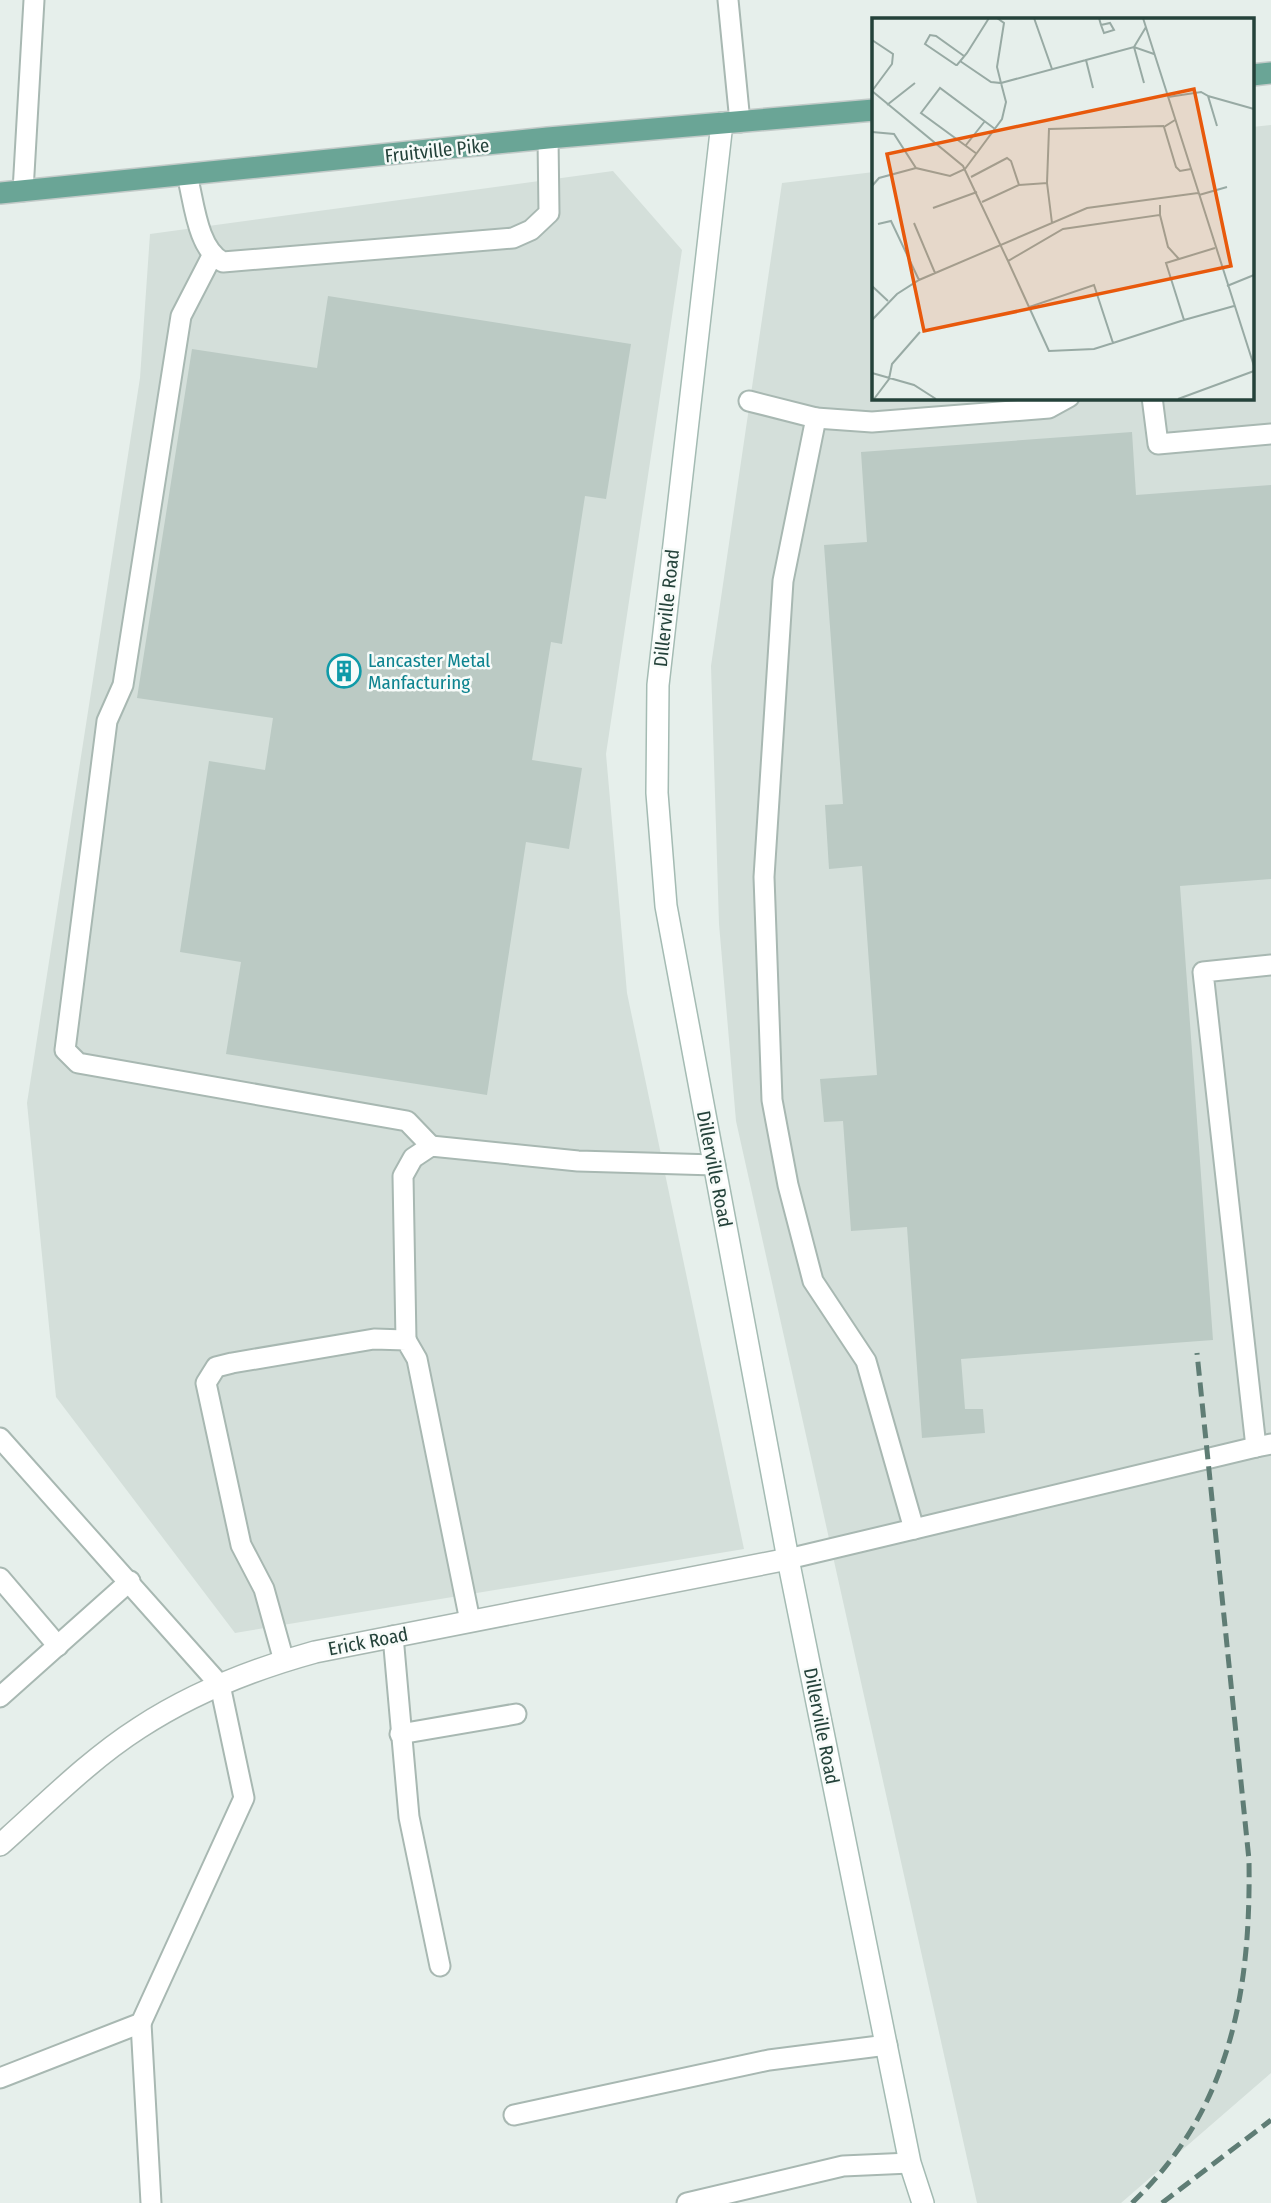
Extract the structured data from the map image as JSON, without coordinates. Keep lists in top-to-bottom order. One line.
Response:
{"streets":{"main road":["Fruitville Pike","Dillerville Road","Erick Road"]},"crossings":[["Fruitville Pike","Dillerville Road"],["Dillerville Road","Erick Road"]],"places":{"building":["Lancaster Metal Manfacturing"]}}
